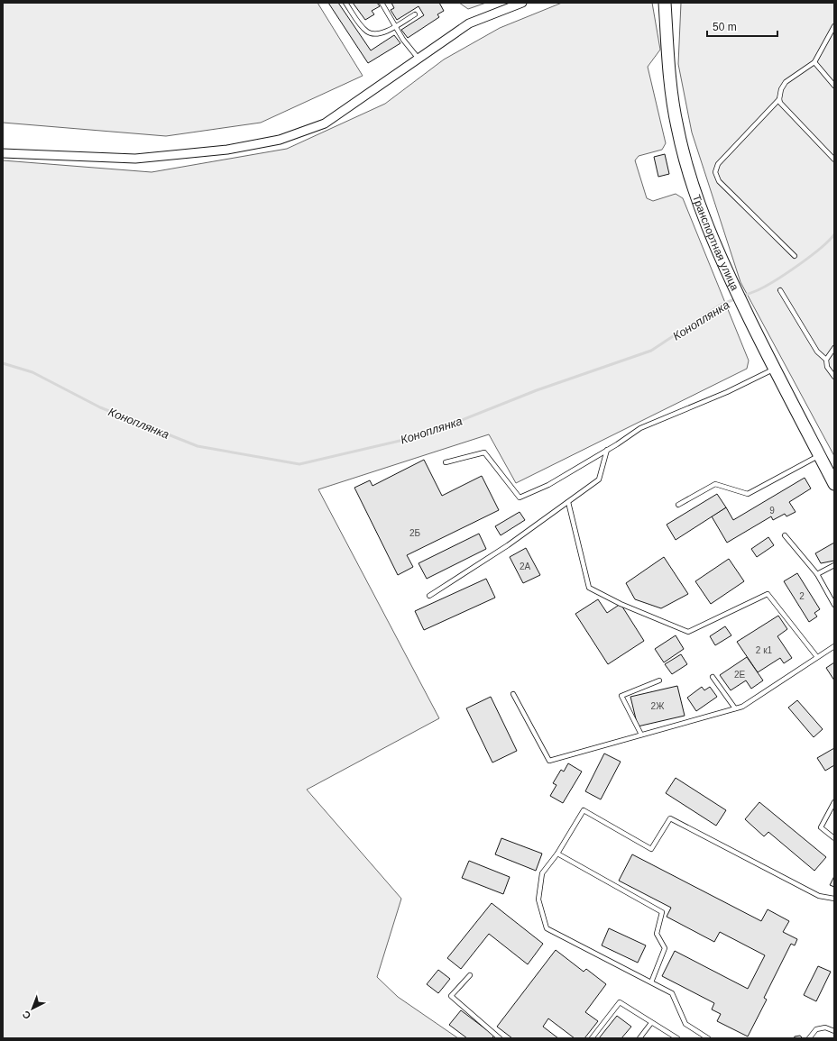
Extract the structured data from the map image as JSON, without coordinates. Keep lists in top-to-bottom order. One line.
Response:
{"streets":{"main road":["Транспортная улица"]},"water":["Коноплянка"],"house_numbers":["9","2Б","2А","2","2 к1","2Е","2Ж"],"scale_bar":"50 m","north":"bottom left"}
